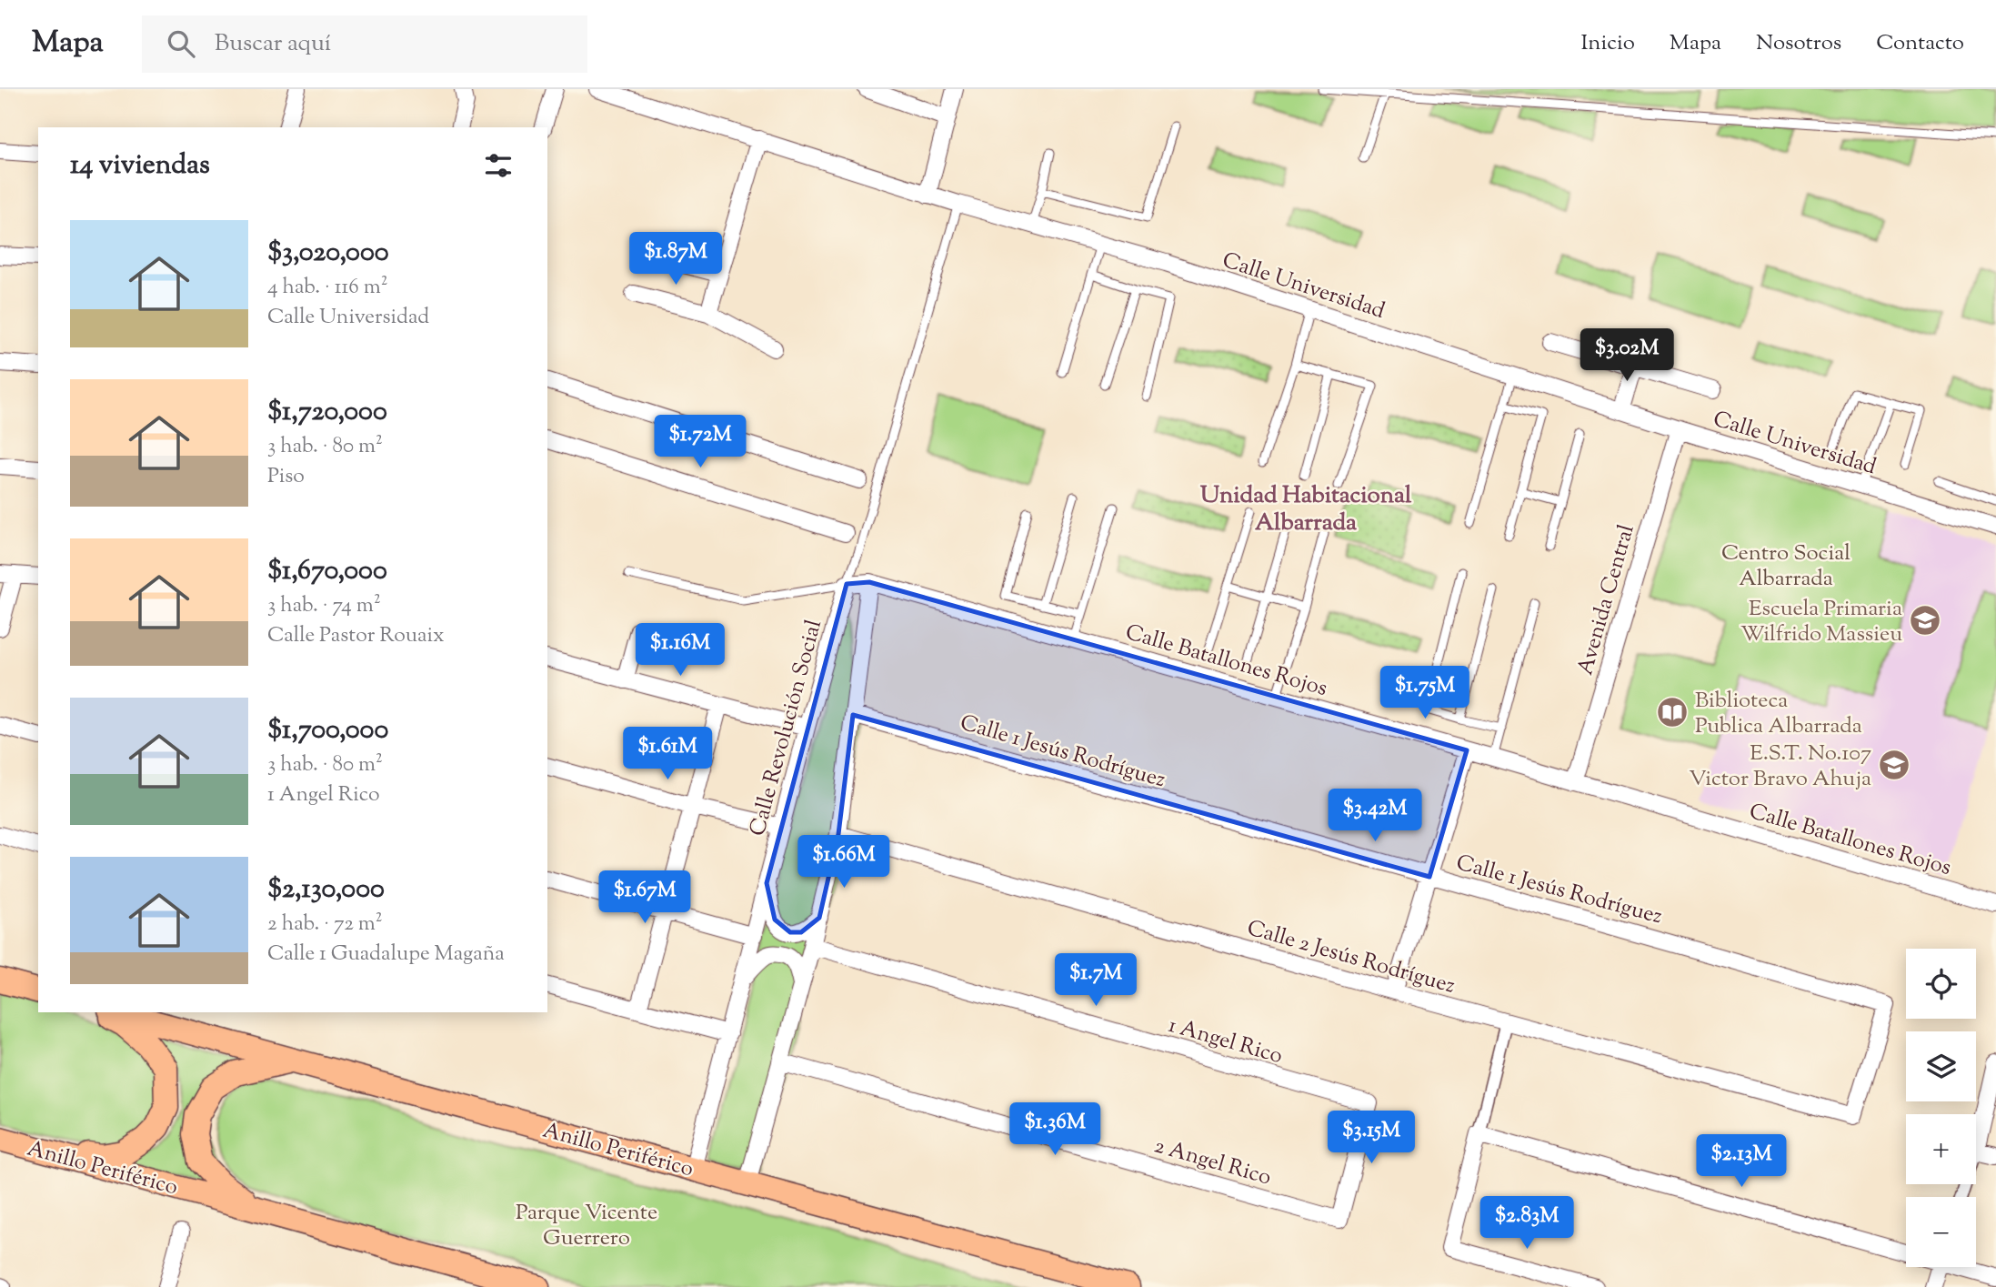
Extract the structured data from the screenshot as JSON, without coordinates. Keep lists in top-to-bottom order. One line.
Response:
{"streets":{"main road":["Anillo Periférico"],"street":["Calle Universidad","Avenida Central","Calle Batallones Rojos","Calle Revolución Social","Calle 1 Jesús Rodríguez","Calle 2 Jesús Rodríguez","1 Angel Rico","2 Angel Rico"]},"crossings":[["Calle Universidad","Avenida Central"],["Avenida Central","Calle Batallones Rojos"],["Calle Batallones Rojos","Calle Revolución Social"],["Calle Revolución Social","Anillo Periférico"],["Calle 1 Jesús Rodríguez","Calle 2 Jesús Rodríguez"],["1 Angel Rico","2 Angel Rico"]],"districts":["Unidad Habitacional Albarrada"],"parks":["Centro Social Albarrada","Parque Vicente Guerrero"],"places":{"school or university":["Escuela Primaria Wilfrido Massieu","E.S.T. No.107 Victor Bravo Ahuja"],"library":["Biblioteca Publica Albarrada"]},"page":{"header":"Mapa","search":"Buscar aquí","nav":["Inicio","Mapa","Nosotros","Contacto"],"heading":"14 viviendas","list":[{"name":"$3,020,000","note":"4 hab. · 116 m² · Calle Universidad"},{"name":"$1,720,000","note":"3 hab. · 80 m² · Piso"},{"name":"$1,670,000","note":"3 hab. · 74 m² · Calle Pastor Rouaix"},{"name":"$1,700,000","note":"3 hab. · 80 m² · 1 Angel Rico"},{"name":"$2,130,000","note":"2 hab. · 72 m² · Calle 1 Guadalupe Magaña"}],"price":["$1.87M","$3.02M","$1.72M","$1.16M","$1.75M","$1.61M","$3.42M","$1.66M","$1.67M","$1.7M","$1.36M","$3.15M","$2.13M","$2.83M"],"map_buttons":["+","−"]}}
